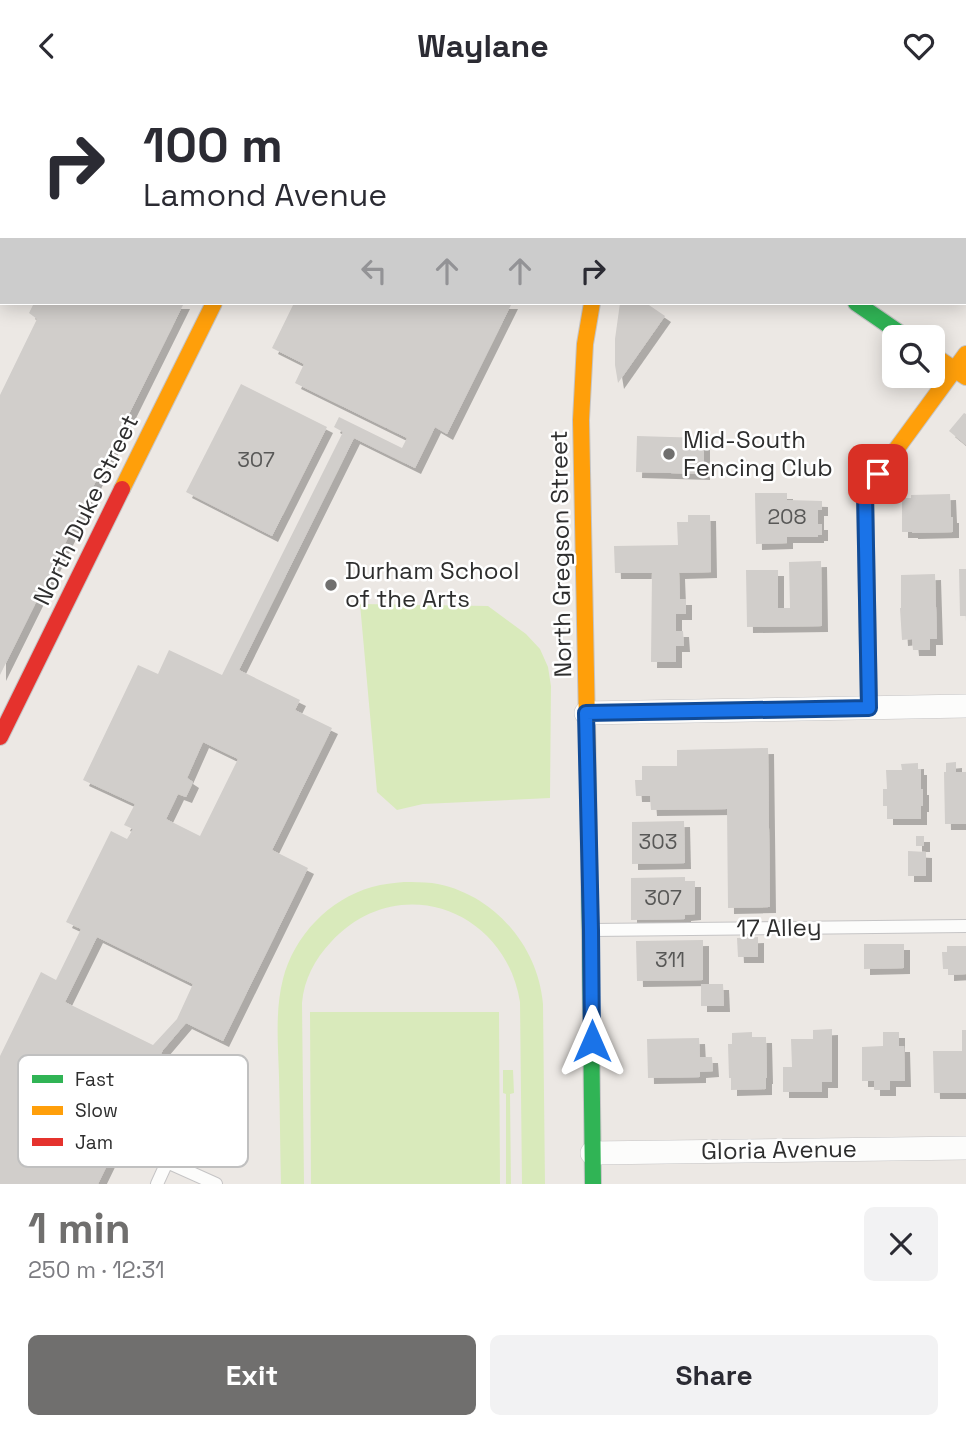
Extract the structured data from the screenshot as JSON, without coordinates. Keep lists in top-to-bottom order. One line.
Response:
{"streets":{"main road":["North Duke Street","North Gregson Street"],"street":["Gloria Avenue"],"lane":["17 Alley"]},"crossings":[["North Gregson Street","17 Alley"],["North Gregson Street","Gloria Avenue"]],"places":["Mid-South Fencing Club","Durham School of the Arts"],"house_numbers":["307","208","303","307","311"],"legend":["Fast","Slow","Jam"],"page":{"header":"Waylane","turn":["100 m","Lamond Avenue"],"heading":["1 min","250 m · 12:31"],"buttons":["Exit","Share"]}}
